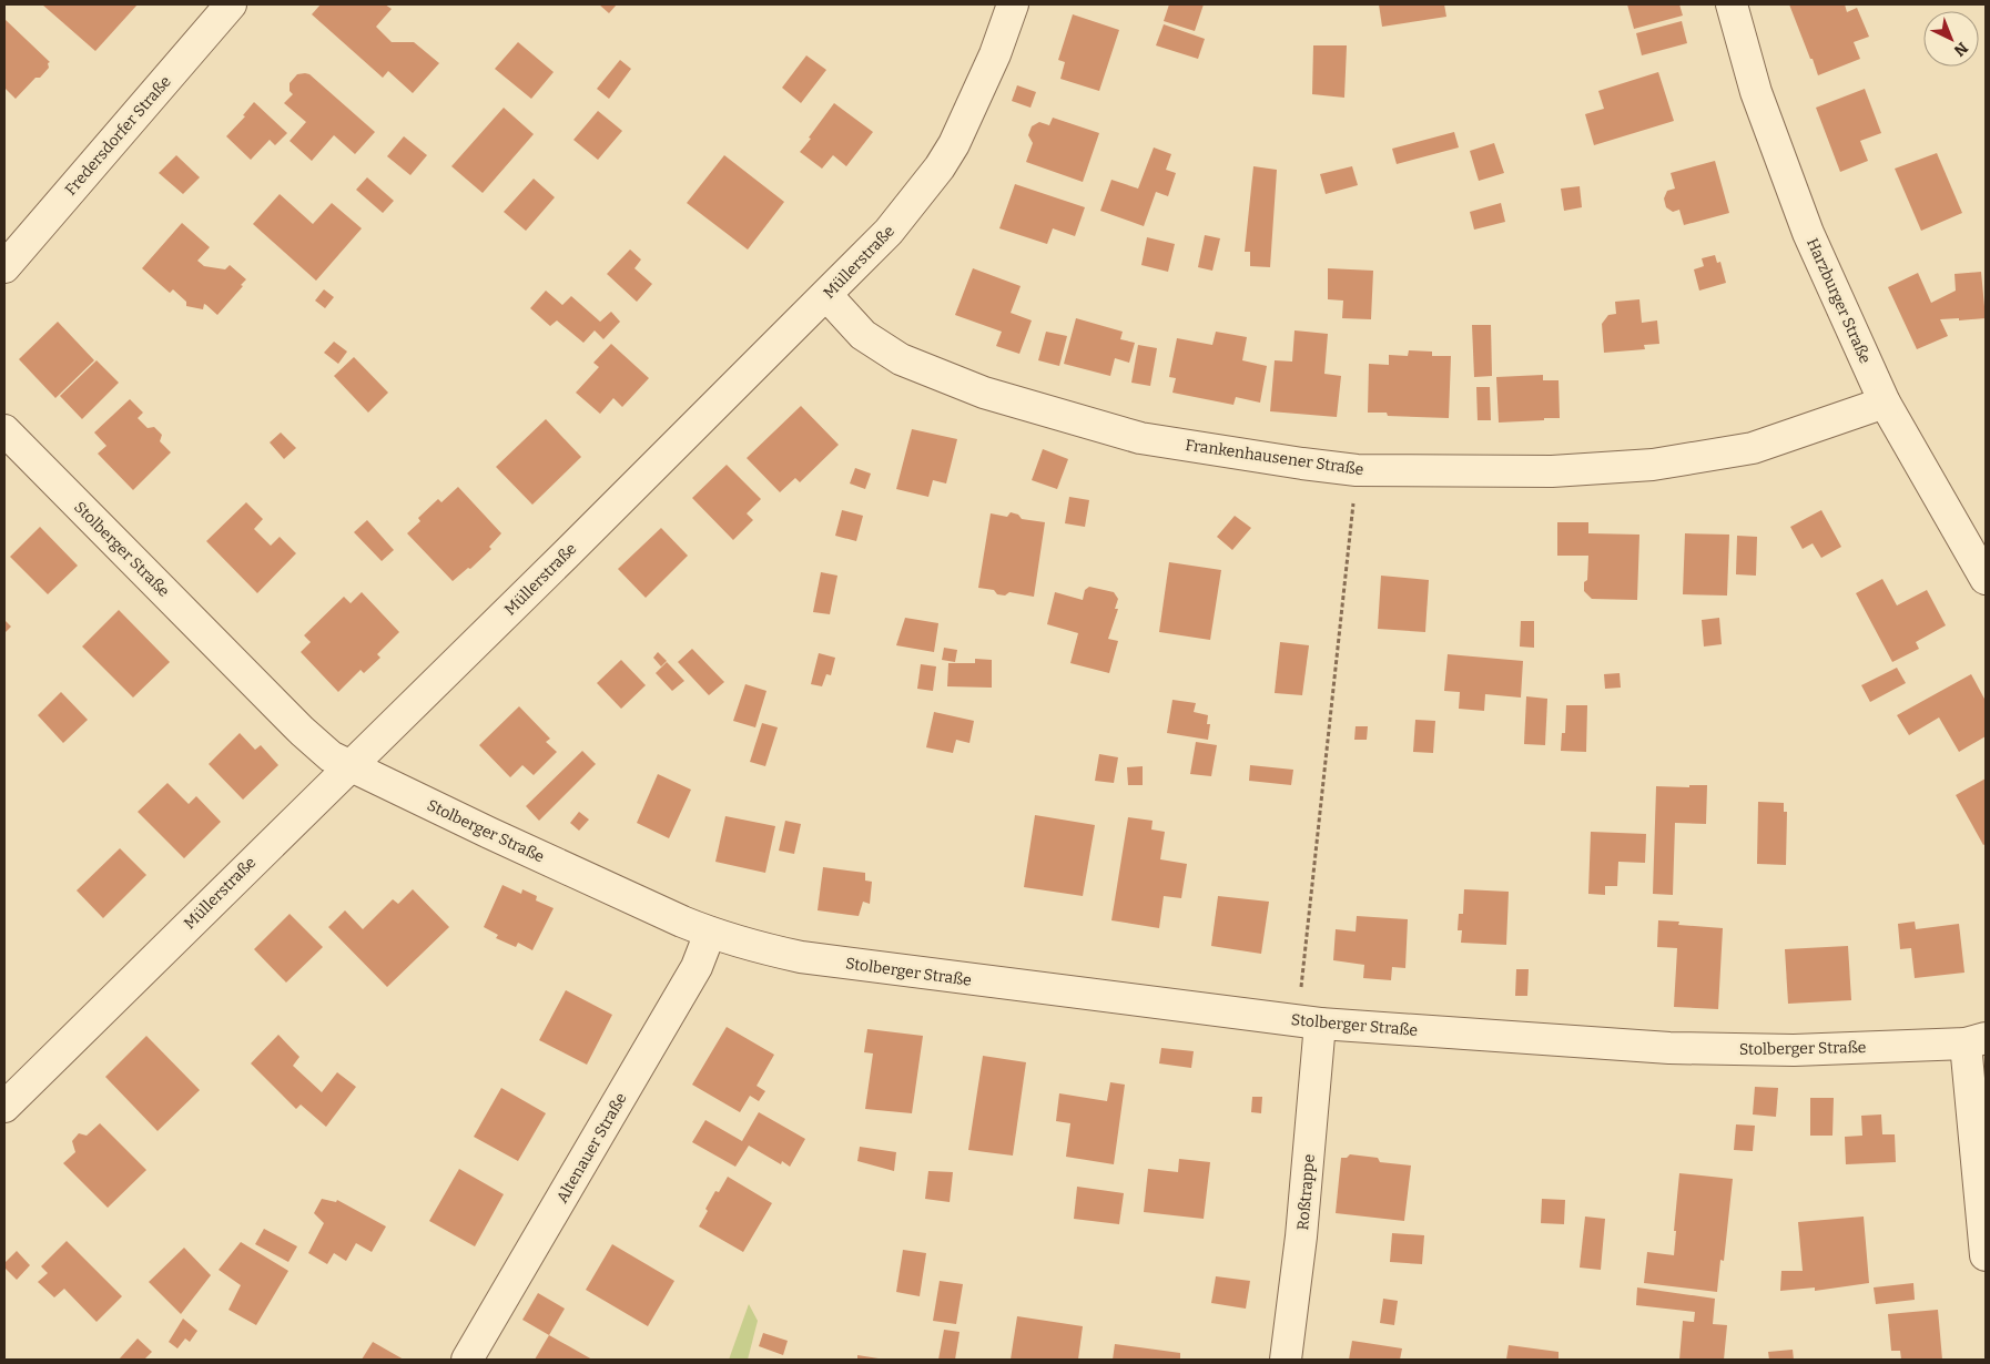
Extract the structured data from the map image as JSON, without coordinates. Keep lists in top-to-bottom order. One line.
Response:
{"streets":{"street":["Fredersdorfer Straße","Müllerstraße","Harzburger Straße","Frankenhausener Straße","Stolberger Straße","Altenauer Straße","Roßtrappe"]},"crossings":[["Müllerstraße","Frankenhausener Straße"],["Müllerstraße","Stolberger Straße"],["Harzburger Straße","Frankenhausener Straße"],["Stolberger Straße","Altenauer Straße"],["Stolberger Straße","Roßtrappe"]],"north":"bottom right"}
